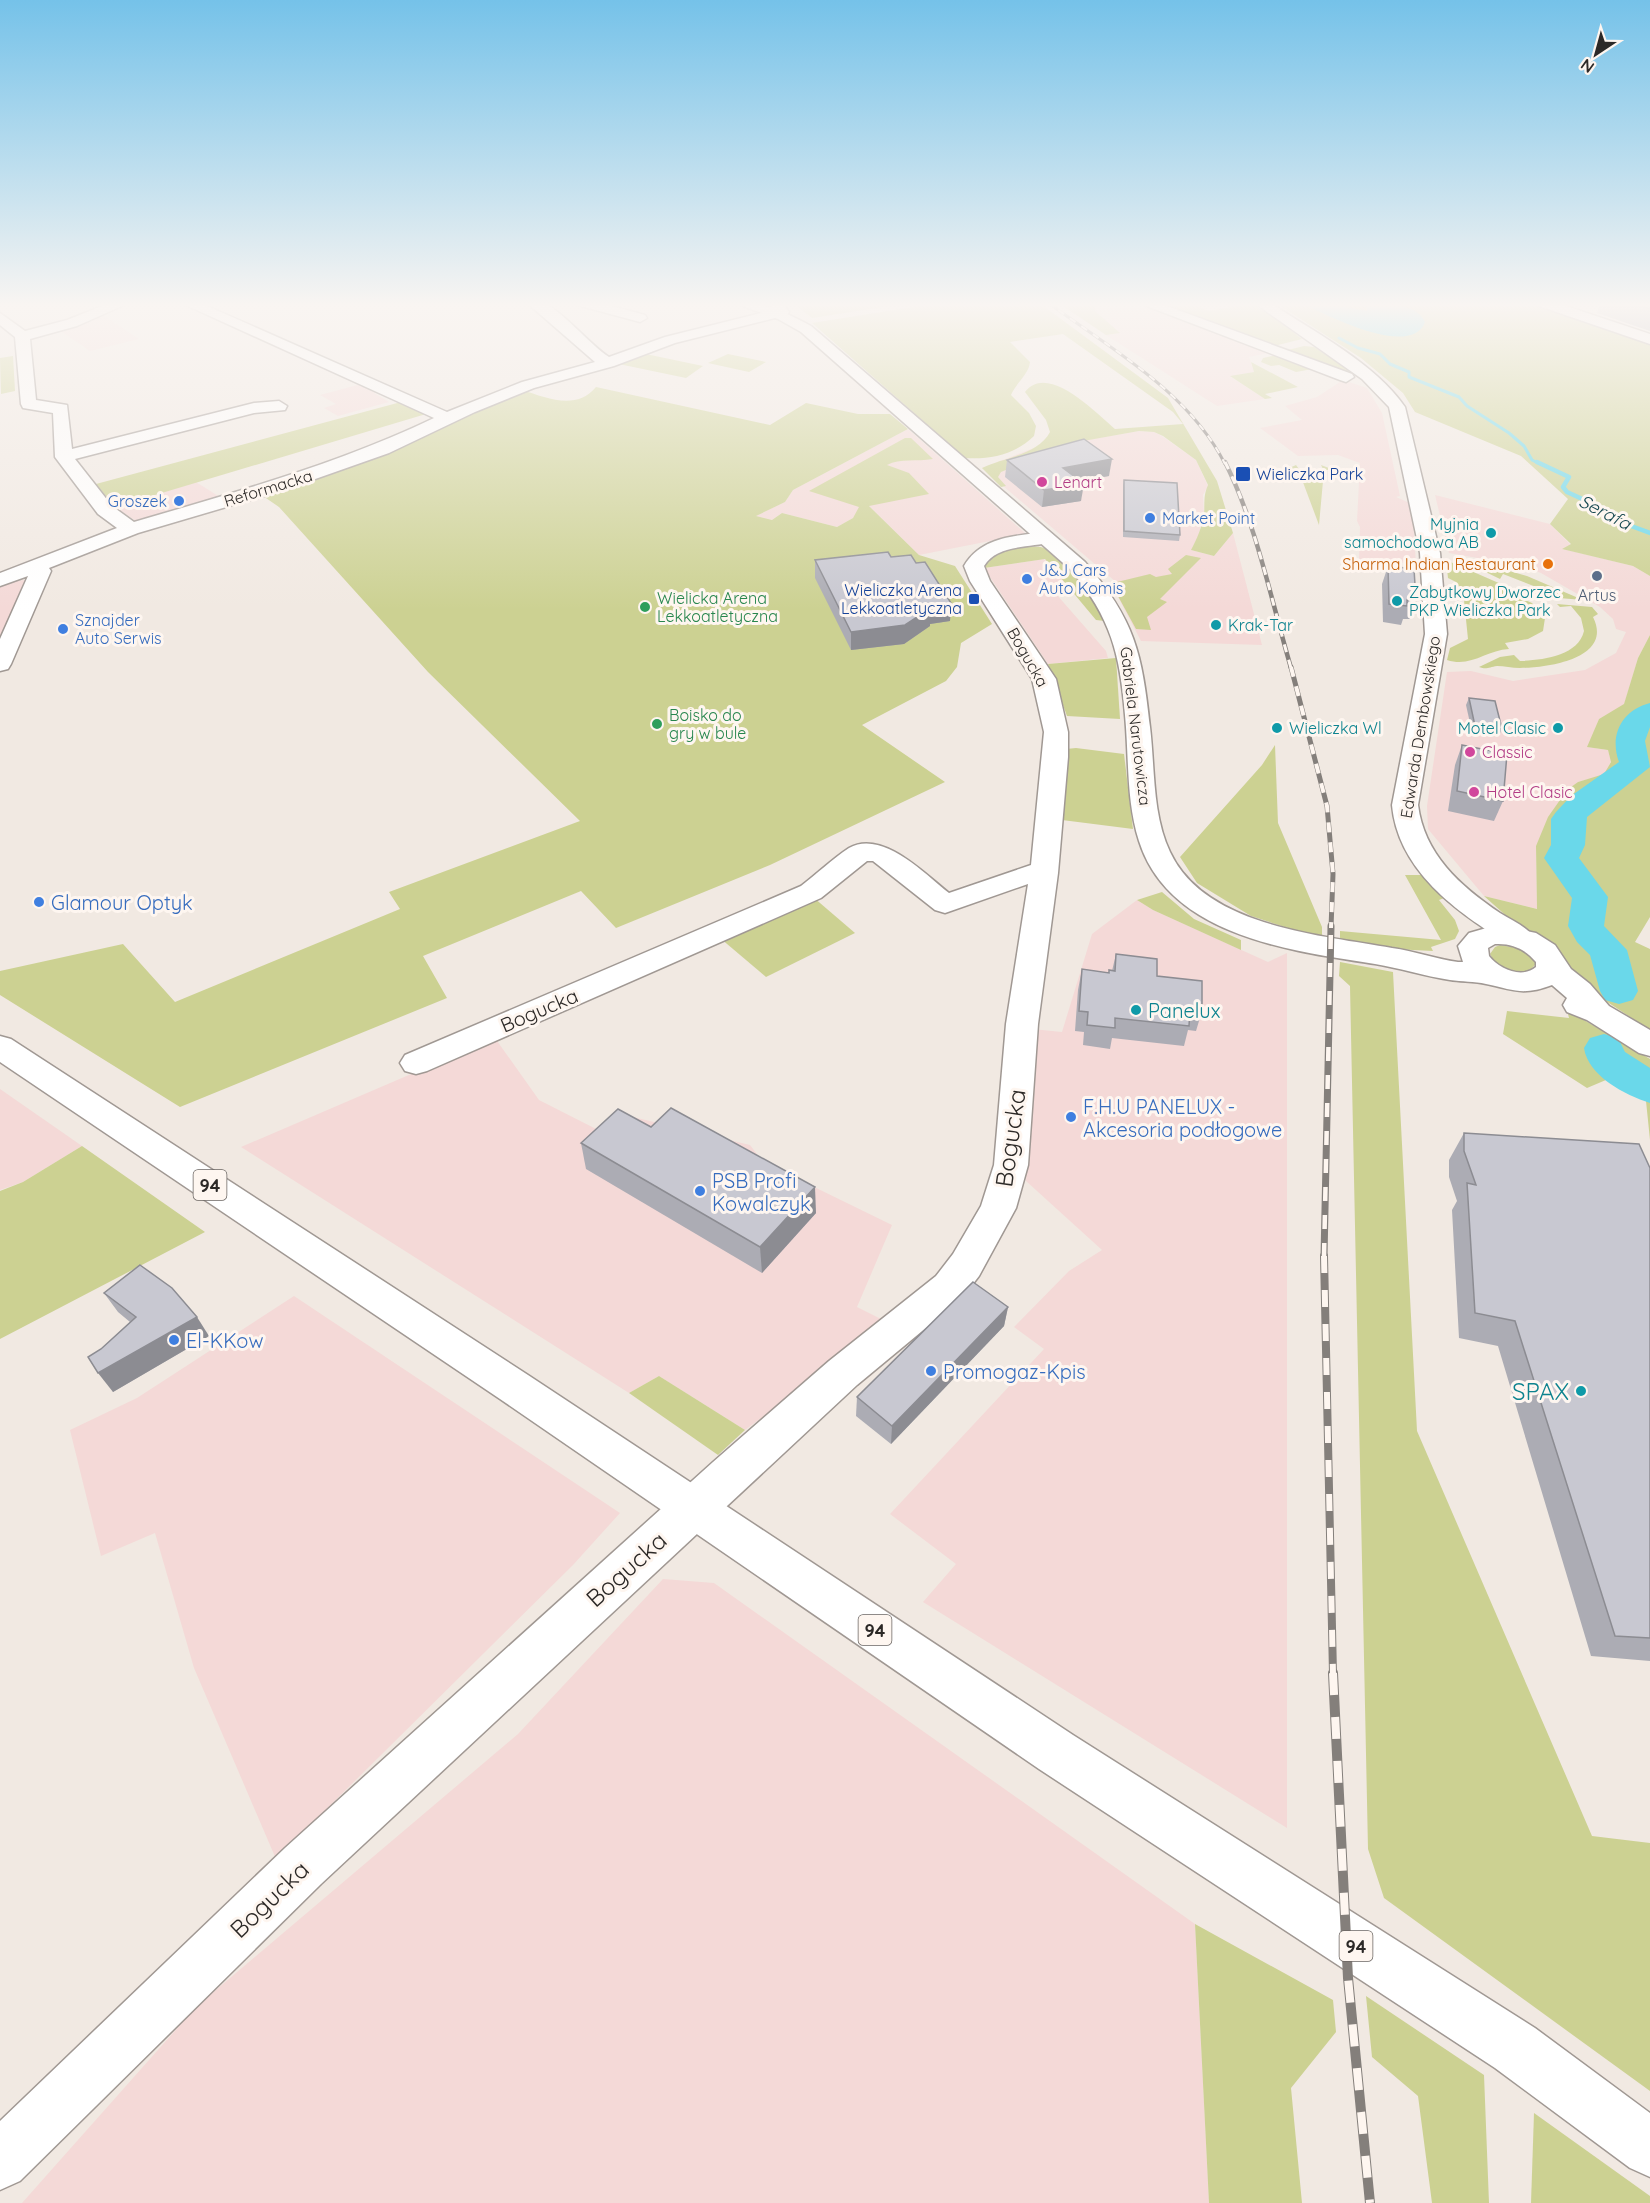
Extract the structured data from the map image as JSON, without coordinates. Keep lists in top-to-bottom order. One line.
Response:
{"streets":{"street":["Reformacka","Bogucka","Gabriela Narutowicza","Edwarda Dembowskiego","94"]},"crossings":[["Bogucka","Gabriela Narutowicza"],["Bogucka","94"],["Gabriela Narutowicza","Edwarda Dembowskiego"]],"water":["Serafa"],"places":{"transit":["Wieliczka Park","Wieliczka Arena Lekkoatletyczna"],"other":["Lenart","Groszek","Market Point","Myjnia samochodowa AB","Sharma Indian Restaurant","Artus","J&J Cars Auto Komis","Zabytkowy Dworzec PKP Wieliczka Park","Wielicka Arena Lekkoatletyczna","Krak-Tar","Sznajder Auto Serwis","Boisko do gry w bule","Wieliczka Wl","Motel Clasic","Classic","Hotel Clasic","Glamour Optyk","Panelux","F.H.U PANELUX - Akcesoria podłogowe","PSB Profi Kowalczyk","El-KKow","Promogaz-Kpis","SPAX"]},"north":"bottom left"}
